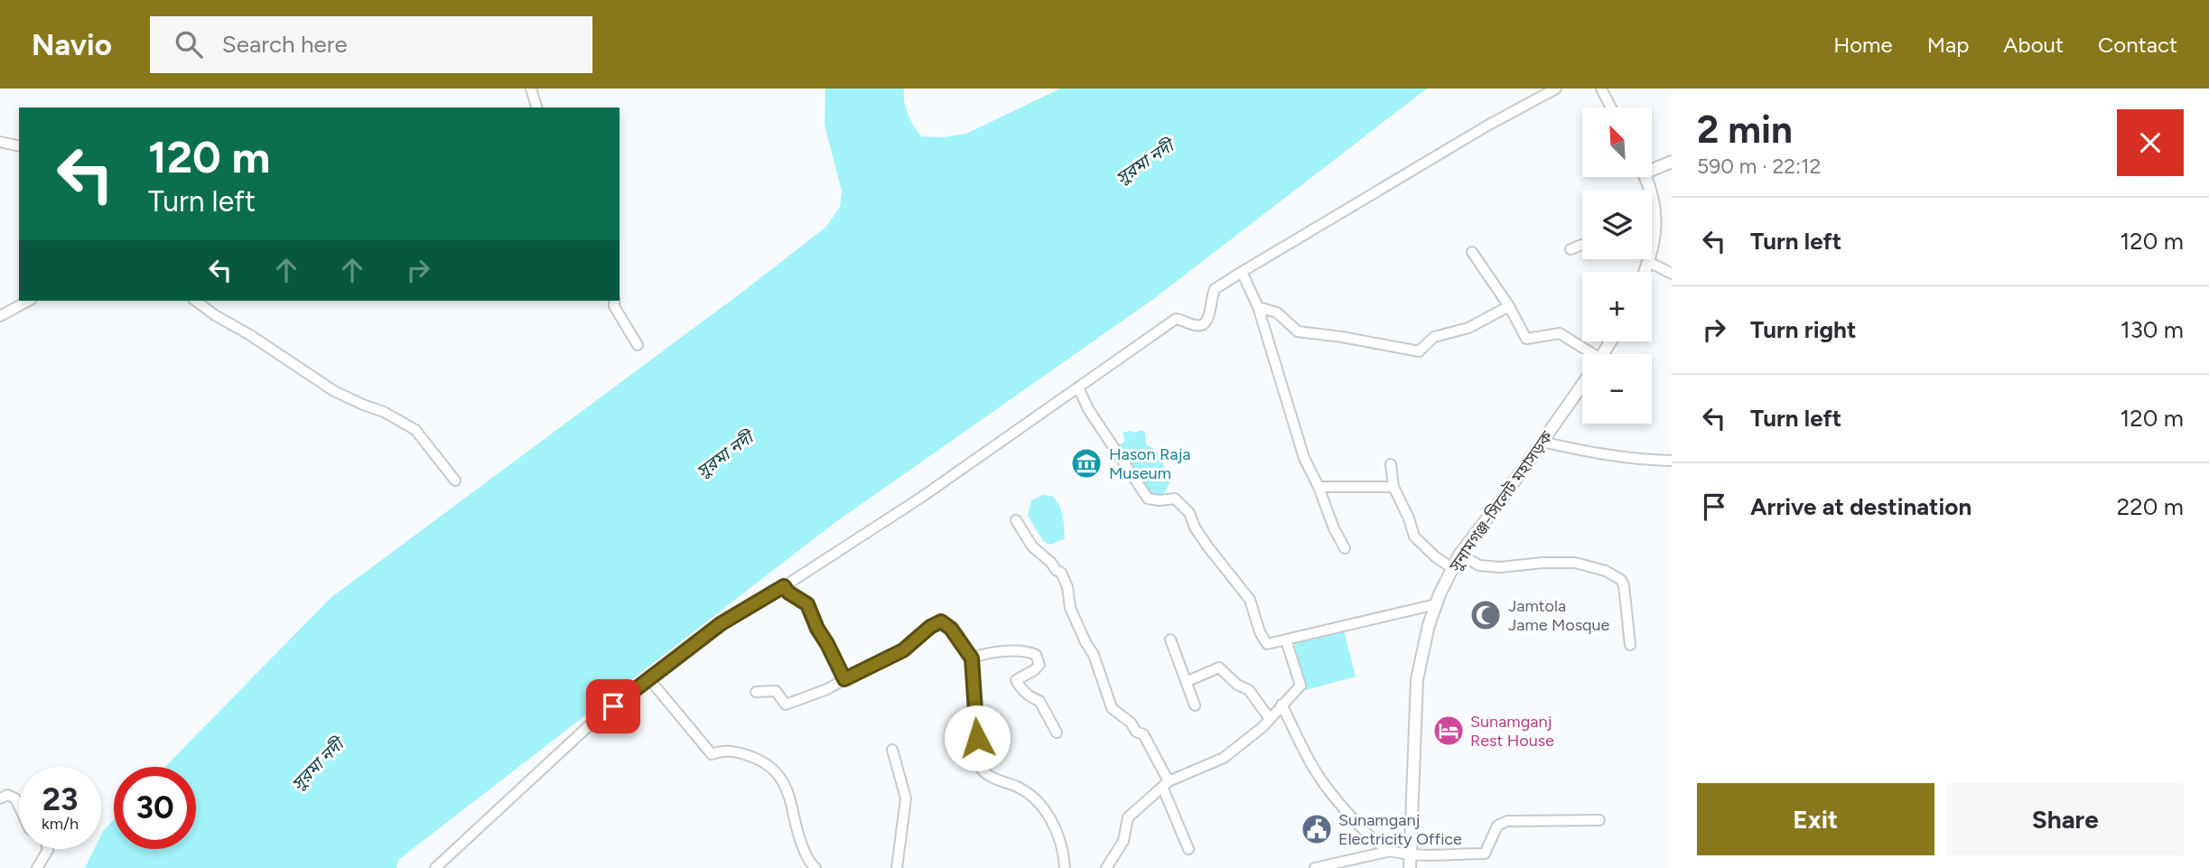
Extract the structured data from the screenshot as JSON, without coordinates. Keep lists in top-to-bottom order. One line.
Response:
{"streets":{"main road":["সুনামগঞ্জ-সিলেট মহাসড়ক"]},"water":["সুরমা নদী"],"places":{"museum":["Hason Raja Museum"],"mosque":["Jamtola Jame Mosque"],"hotel":["Sunamganj Rest House"],"public building":["Sunamganj Electricity Office"]},"north":"top left","page":{"header":"Navio","search":"Search here","nav":["Home","Map","About","Contact"],"heading":["2 min","590 m · 22:12"],"map_buttons":["+","−"],"turn":["120 m","Turn left"],"list":[{"name":"Turn left","value":"120 m"},{"name":"Turn right","value":"130 m"},{"name":"Turn left","value":"120 m"},{"name":"Arrive at destination","value":"220 m"}],"speed":"23 km/h","limit":"30","buttons":["Exit","Share"]}}
